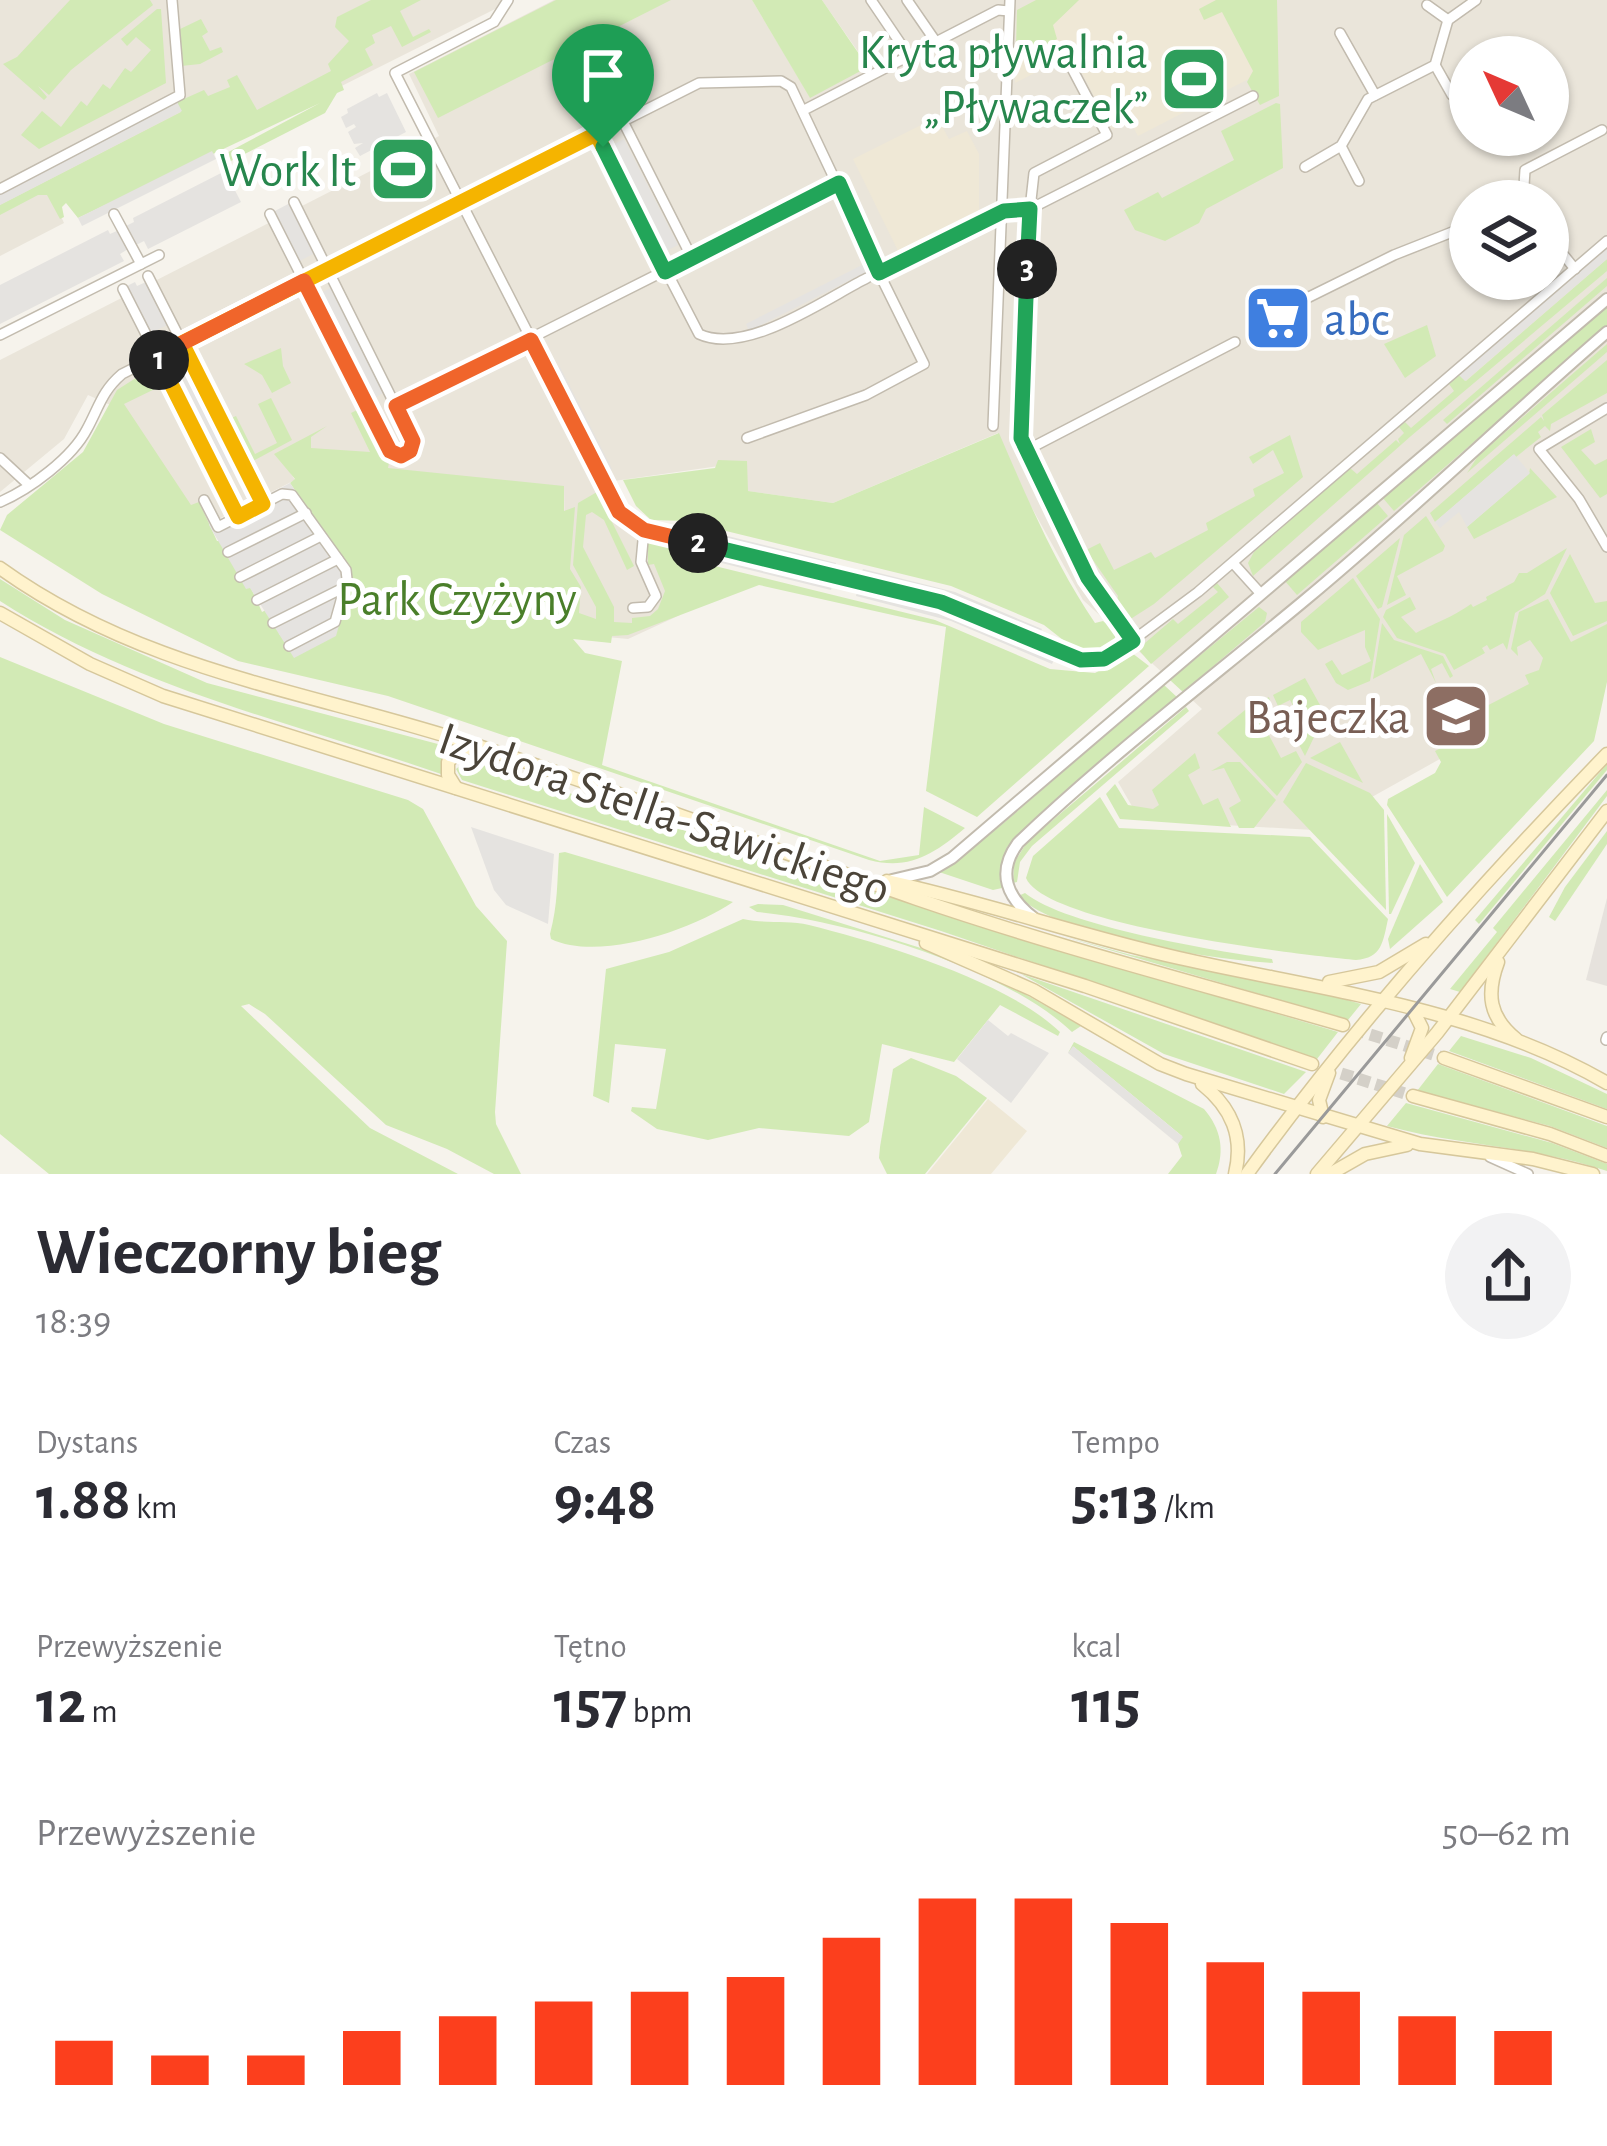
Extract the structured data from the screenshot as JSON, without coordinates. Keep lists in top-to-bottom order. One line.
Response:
{"streets":{"main road":["Izydora Stella-Sawickiego"]},"parks":["Park Czyżyny"],"places":{"sports":["Kryta pływalnia „Pływaczek”","Work It"],"supermarket":["abc"],"school or university":["Bajeczka"]},"north":"top left","page":{"pins":["3","1","2"],"heading":["Wieczorny bieg","18:39"],"stats":[["Dystans","1.88 km"],["Czas","9:48"],["Tempo","5:13 /km"],["Przewyższenie","12 m"],["Tętno","157 bpm"],["kcal","115"]],"chart":["Przewyższenie","50–62 m"]}}
